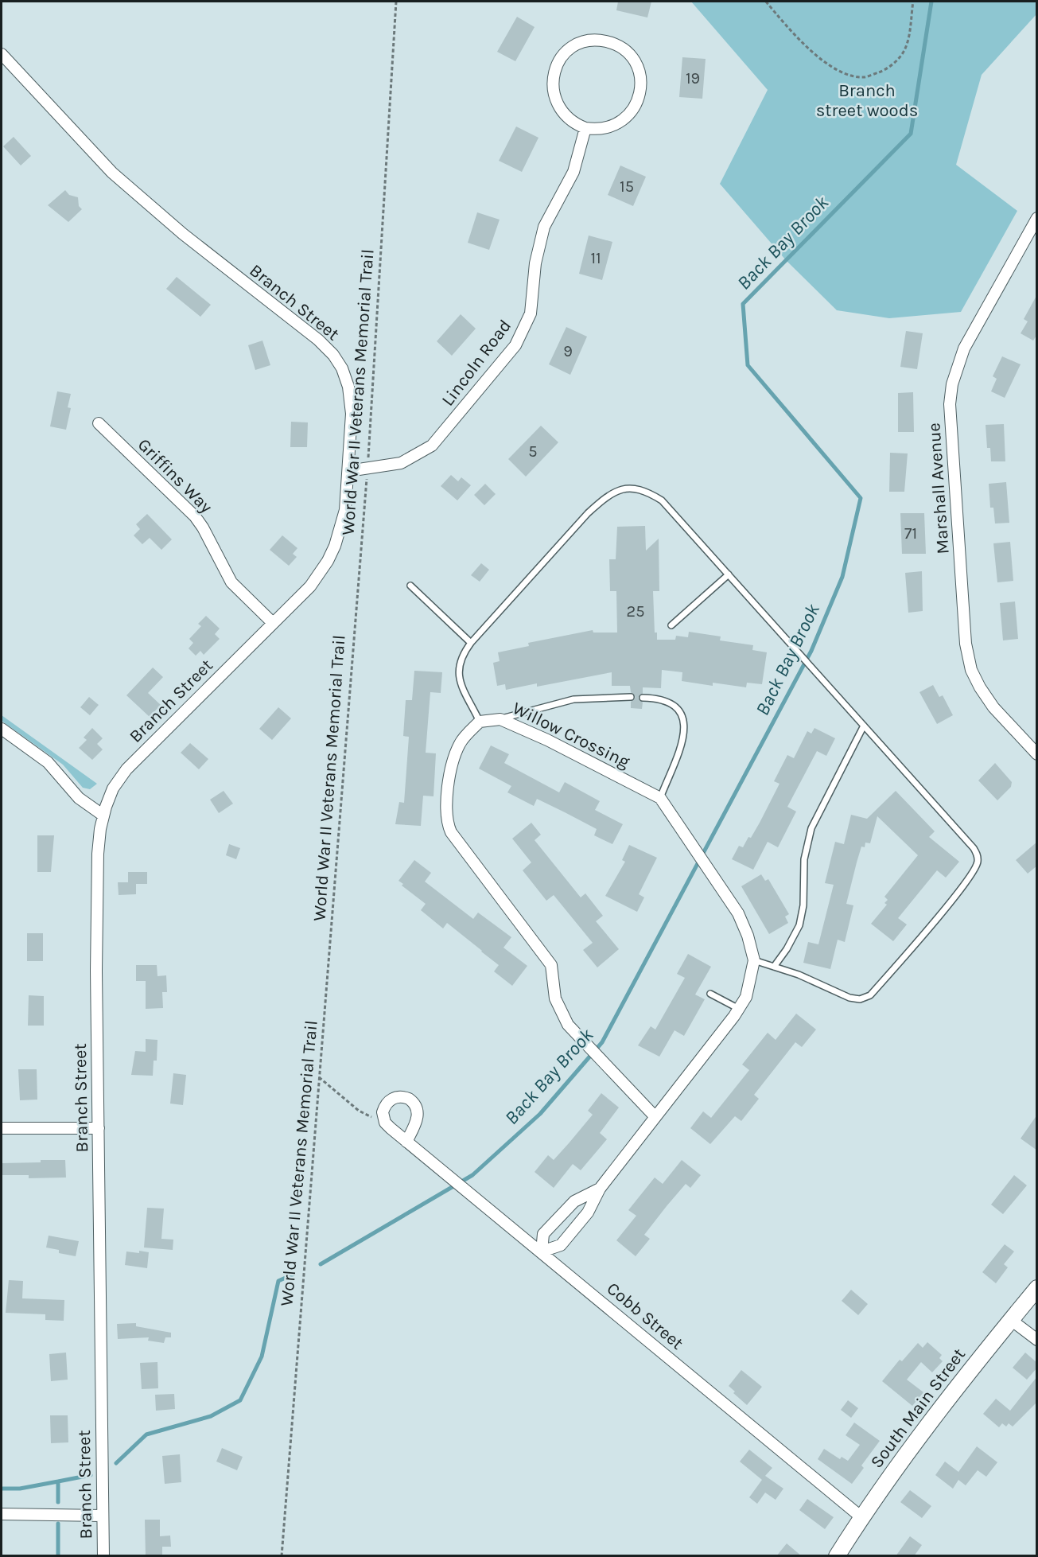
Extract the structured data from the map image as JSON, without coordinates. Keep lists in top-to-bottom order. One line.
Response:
{"streets":{"main road":["South Main Street"],"street":["Branch Street","Lincoln Road","Griffins Way","Marshall Avenue","Willow Crossing","Cobb Street"],"path":["World War II Veterans Memorial Trail"]},"crossings":[["Branch Street","Lincoln Road"],["Branch Street","Griffins Way"],["Lincoln Road","World War II Veterans Memorial Trail"],["Willow Crossing","Cobb Street"],["Cobb Street","South Main Street"]],"water":["Back Bay Brook"],"parks":["Branch street woods"],"house_numbers":["19","15","11","9","5","71","25"]}
